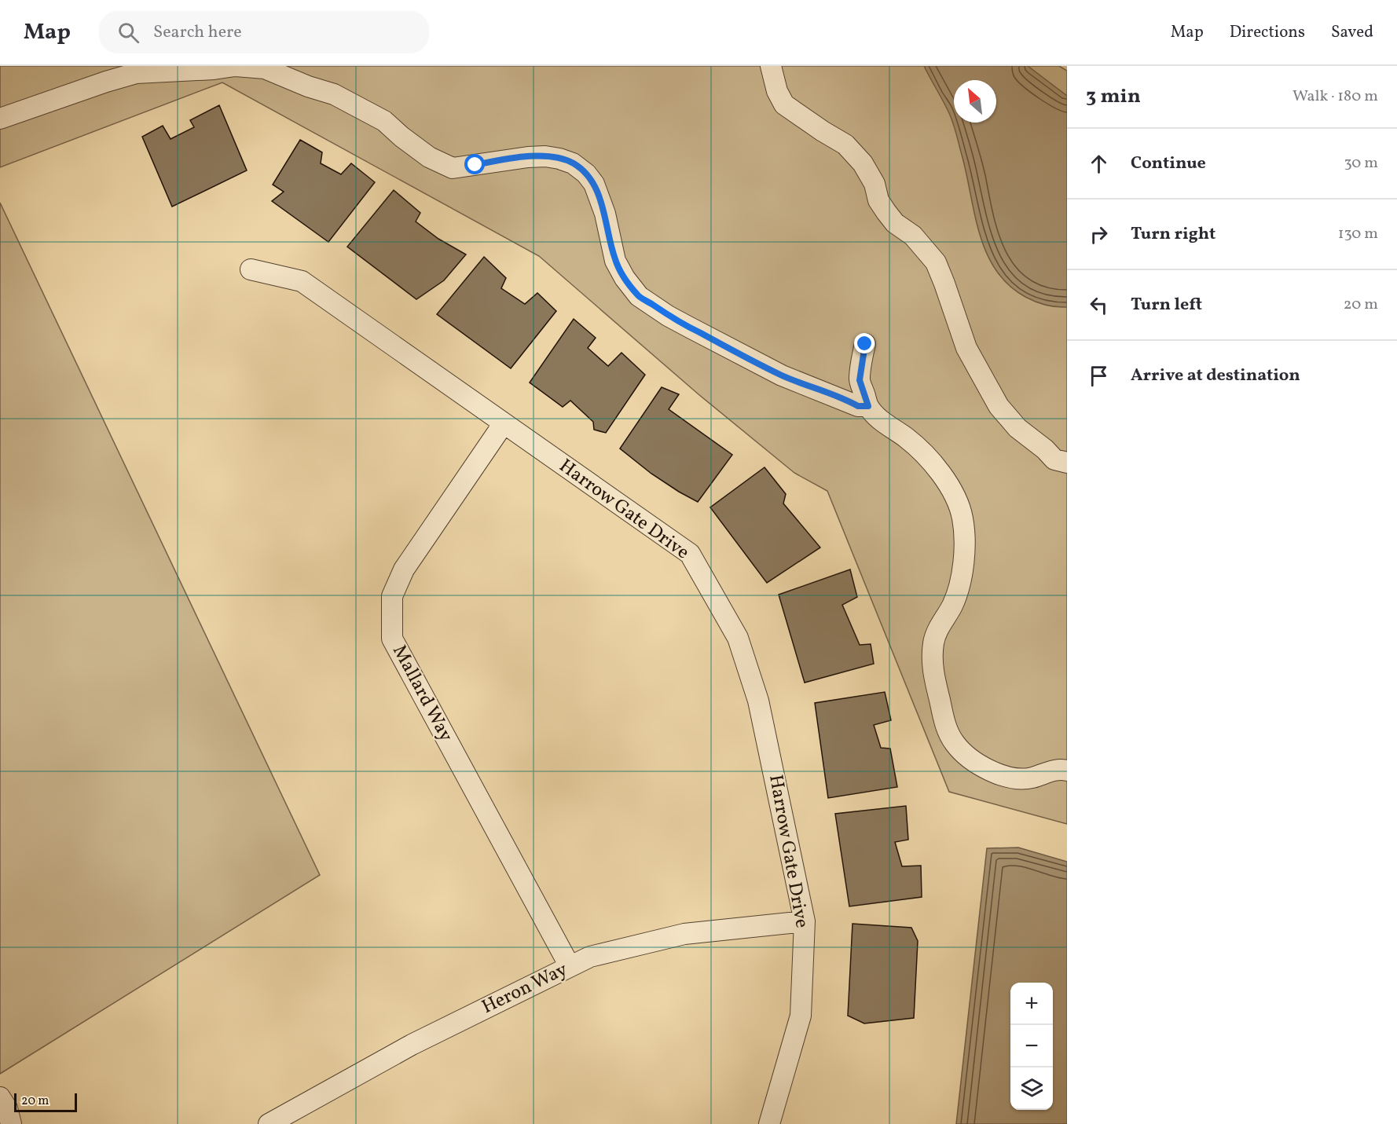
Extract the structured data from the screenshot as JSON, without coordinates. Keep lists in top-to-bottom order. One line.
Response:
{"streets":{"street":["Harrow Gate Drive","Mallard Way","Heron Way"]},"crossings":[["Harrow Gate Drive","Mallard Way"],["Harrow Gate Drive","Heron Way"],["Mallard Way","Heron Way"]],"scale_bar":"20 m","north":"top left","page":{"header":"Map","search":"Search here","nav":["Map","Directions","Saved"],"heading":["3 min","Walk · 180 m"],"list":[["Continue","30 m"],["Turn right","130 m"],["Turn left","20 m"],"Arrive at destination"],"map_buttons":["+","−"],"scale":"20 m"}}
